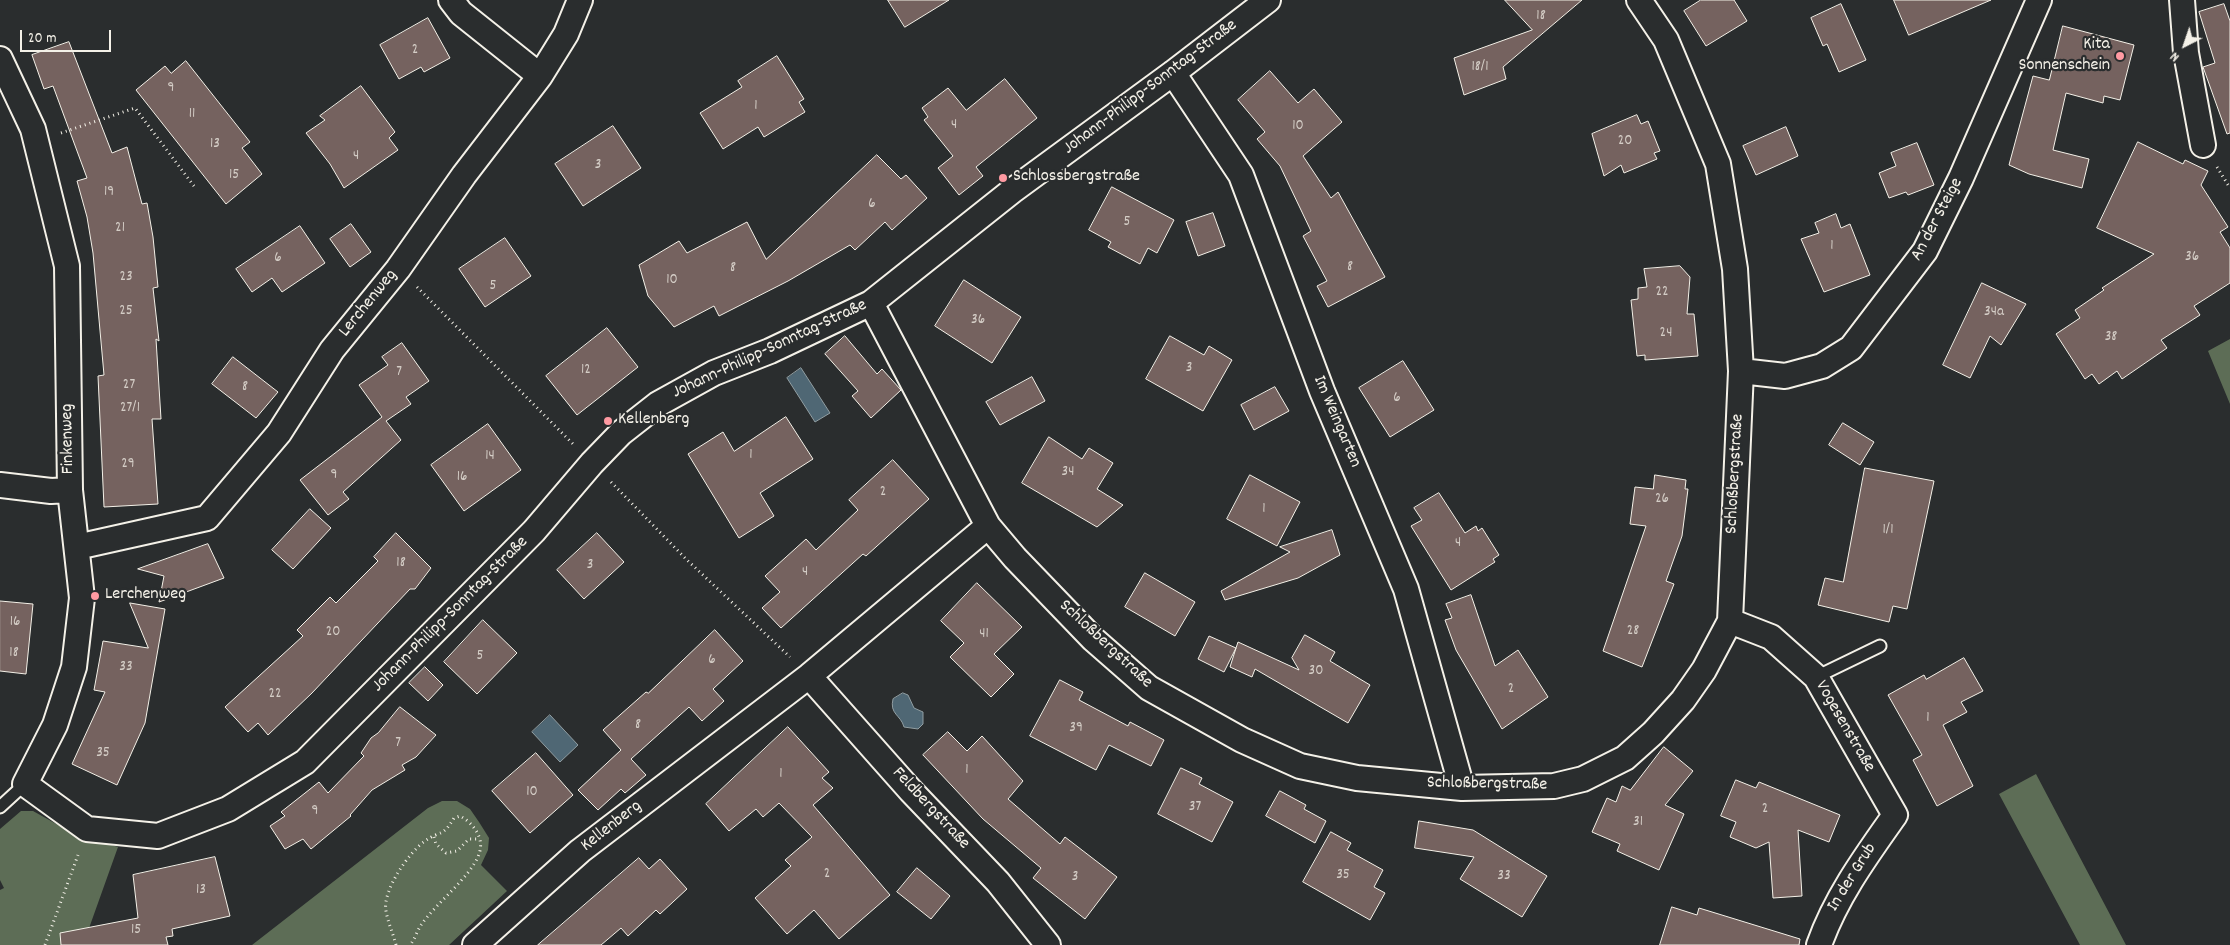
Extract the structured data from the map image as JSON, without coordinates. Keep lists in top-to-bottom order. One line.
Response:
{"streets":{"street":["Johann-Philipp-Sonntag-Straße","An der Steige","Lerchenweg","Im Weingarten","Finkenweg","Schloßbergstraße","Vogesenstraße","Feldbergstraße","Kellenberg","In der Grub"]},"crossings":[["Johann-Philipp-Sonntag-Straße","Im Weingarten"],["Johann-Philipp-Sonntag-Straße","Finkenweg"],["Johann-Philipp-Sonntag-Straße","Schloßbergstraße"],["An der Steige","Schloßbergstraße"],["Lerchenweg","Finkenweg"],["Im Weingarten","Schloßbergstraße"],["Schloßbergstraße","Vogesenstraße"],["Schloßbergstraße","Kellenberg"],["Vogesenstraße","In der Grub"],["Feldbergstraße","Kellenberg"]],"places":["Kita Sonnenschein","Schlossbergstraße","Kellenberg","Lerchenweg"],"house_numbers":["18","2","18/1","9","1","11","4","10","20","13","4","3","15","19","6","5","21","1","36","6","8","8","23","10","5","22","25","34a","36","24","38","3","12","7","27","8","6","27/1","1","14","29","34","9","16","2","26","1","1/1","4","18","3","4","16","28","20","41","18","5","6","33","30","2","22","1","8","39","7","35","1","1","10","37","2","9","31","2","35","33","3","13","15"],"scale_bar":"20 m","north":"bottom left"}
